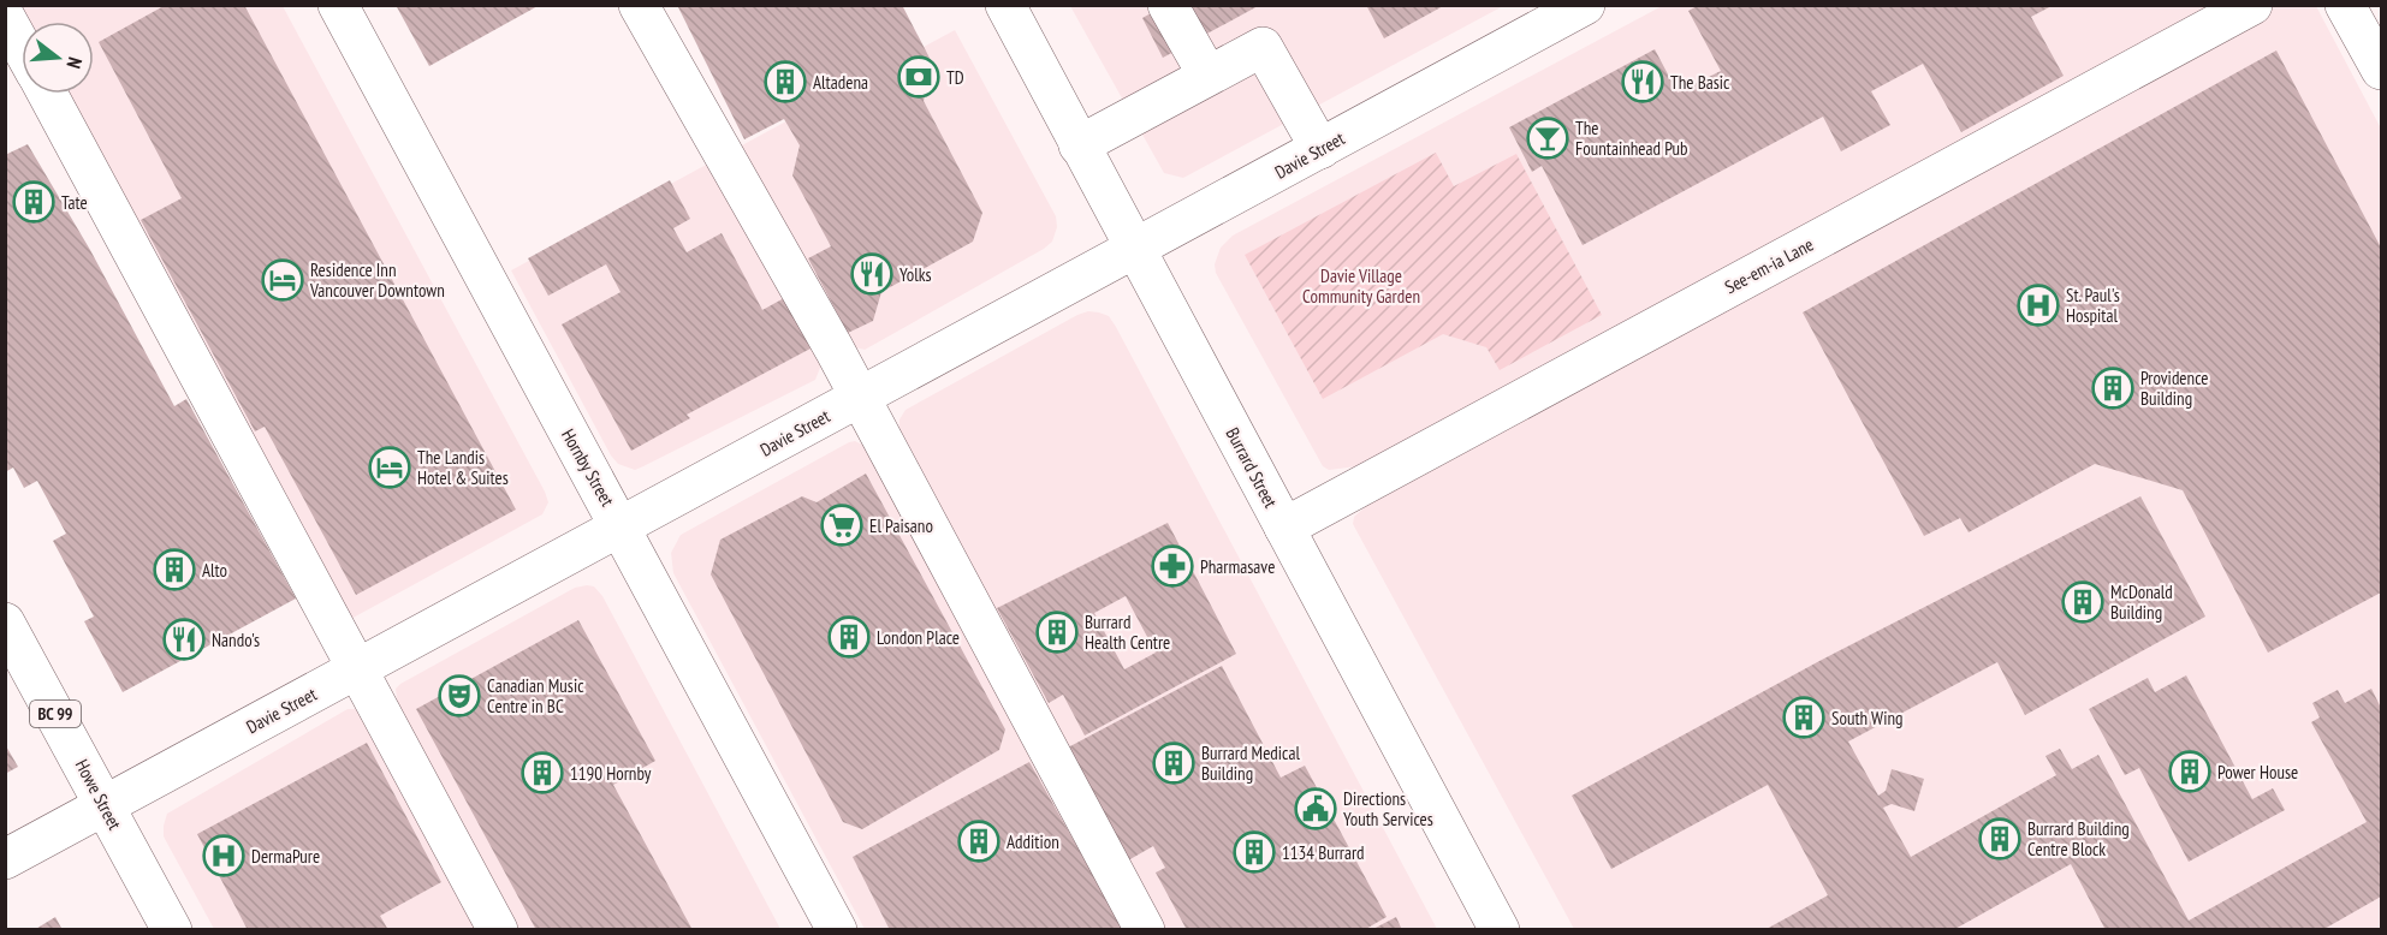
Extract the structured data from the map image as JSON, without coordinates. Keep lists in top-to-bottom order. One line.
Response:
{"streets":{"main road":["Davie Street","See-em-ia Lane","Hornby Street","Burrard Street","BC 99","Howe Street"]},"crossings":[["Davie Street","Hornby Street"],["Davie Street","Burrard Street"],["Davie Street","Howe Street"],["See-em-ia Lane","Burrard Street"]],"parks":["Davie Village Community Garden"],"places":{"bank":["TD"],"building":["Altadena","Tate","Providence Building","Alto","McDonald Building","Burrard Health Centre","London Place","South Wing","Burrard Medical Building","Power House","1190 Hornby","Burrard Building Centre Block","Addition","1134 Burrard"],"restaurant":["The Basic","Yolks","Nando's"],"bar":["The Fountainhead Pub"],"hotel":["Residence Inn Vancouver Downtown","The Landis Hotel & Suites"],"hospital":["St. Paul's Hospital","DermaPure"],"supermarket":["El Paisano"],"pharmacy":["Pharmasave"],"theatre":["Canadian Music Centre in BC"],"public building":["Directions Youth Services"]},"north":"right"}
